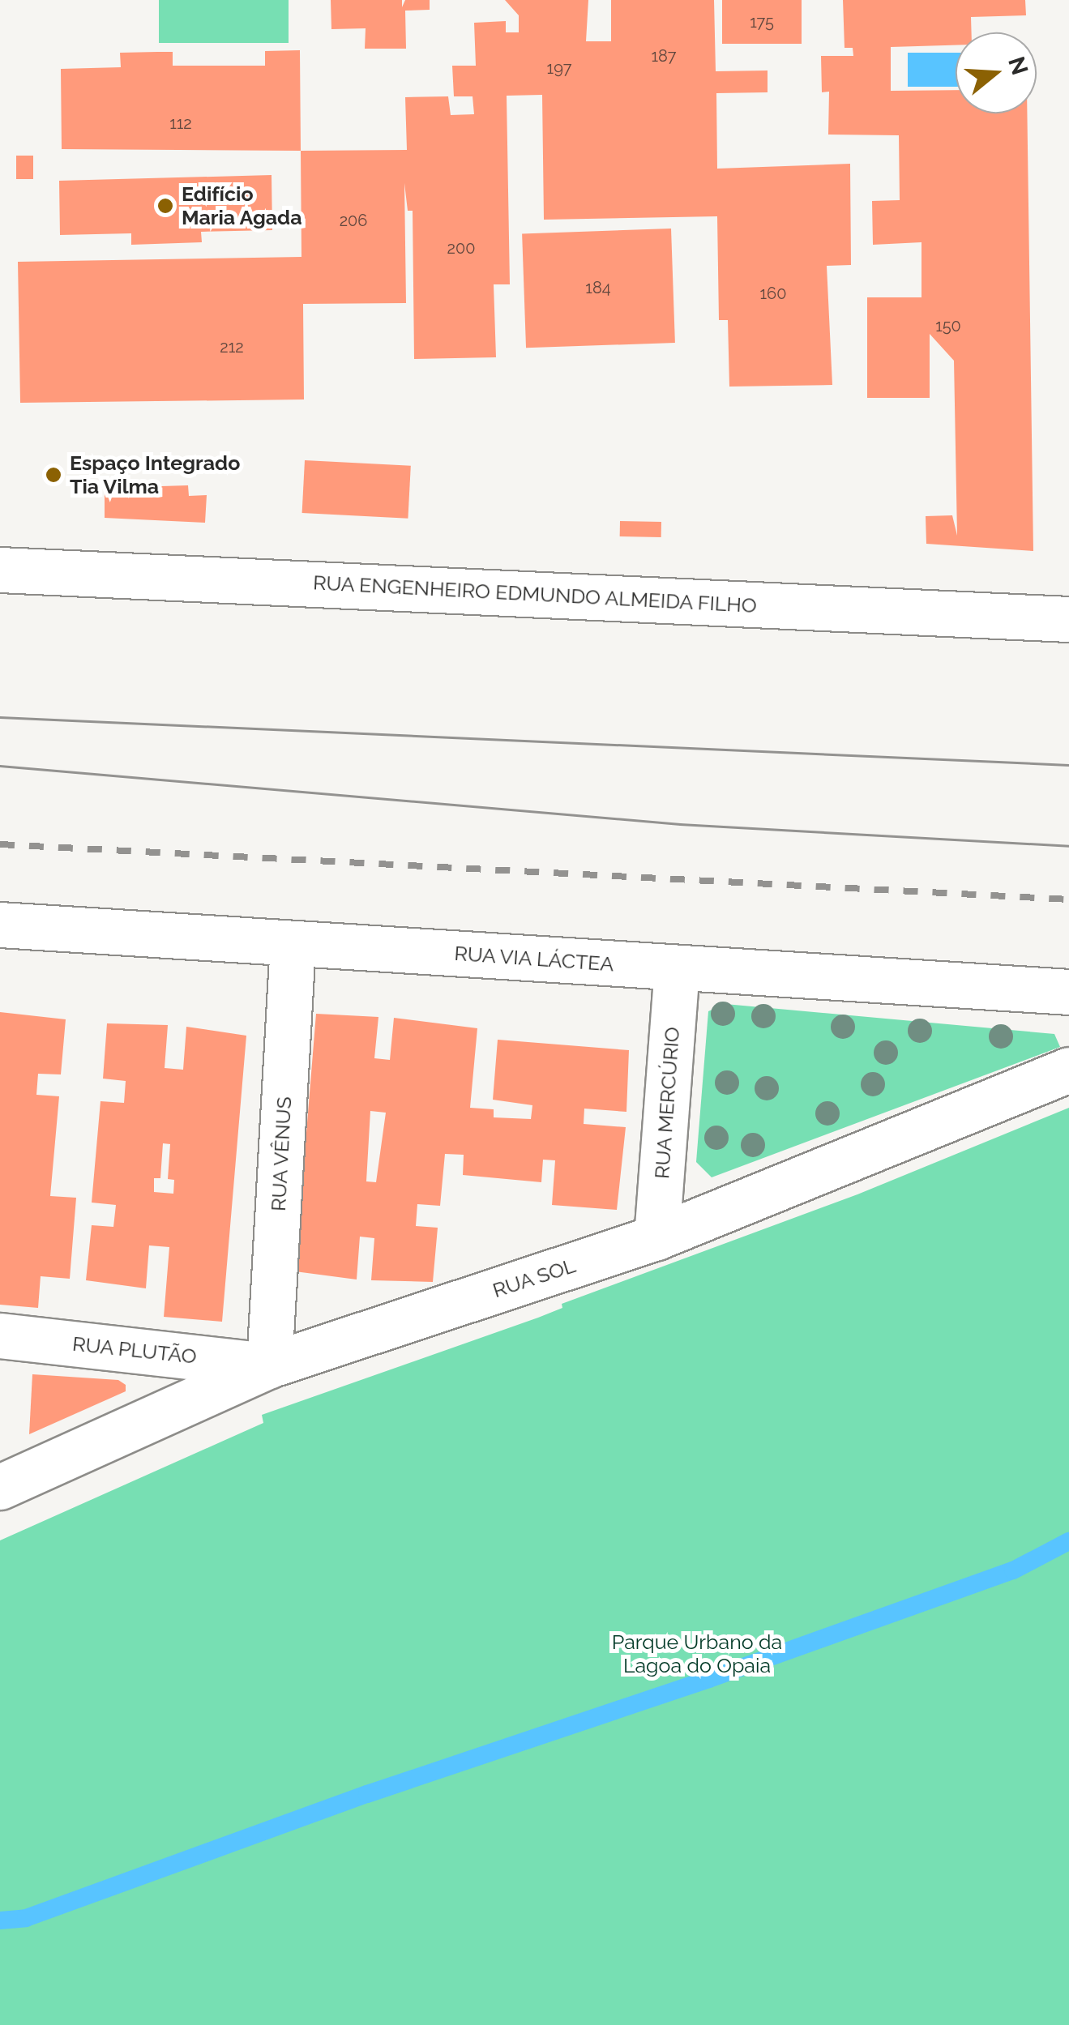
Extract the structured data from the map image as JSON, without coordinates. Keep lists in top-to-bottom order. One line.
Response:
{"streets":{"street":["RUA ENGENHEIRO EDMUNDO ALMEIDA FILHO","RUA VIA LÁCTEA","RUA MERCÚRIO","RUA VÊNUS","RUA SOL","RUA PLUTÃO"]},"crossings":[["RUA VIA LÁCTEA","RUA MERCÚRIO"],["RUA VIA LÁCTEA","RUA VÊNUS"],["RUA MERCÚRIO","RUA SOL"],["RUA VÊNUS","RUA SOL"],["RUA VÊNUS","RUA PLUTÃO"],["RUA SOL","RUA PLUTÃO"]],"parks":["Parque Urbano da Lagoa do Opaia"],"places":["Edifício Maria Agada","Espaço Integrado Tia Vilma"],"house_numbers":["175","187","197","112","206","200","184","160","150","212"],"north":"right"}
